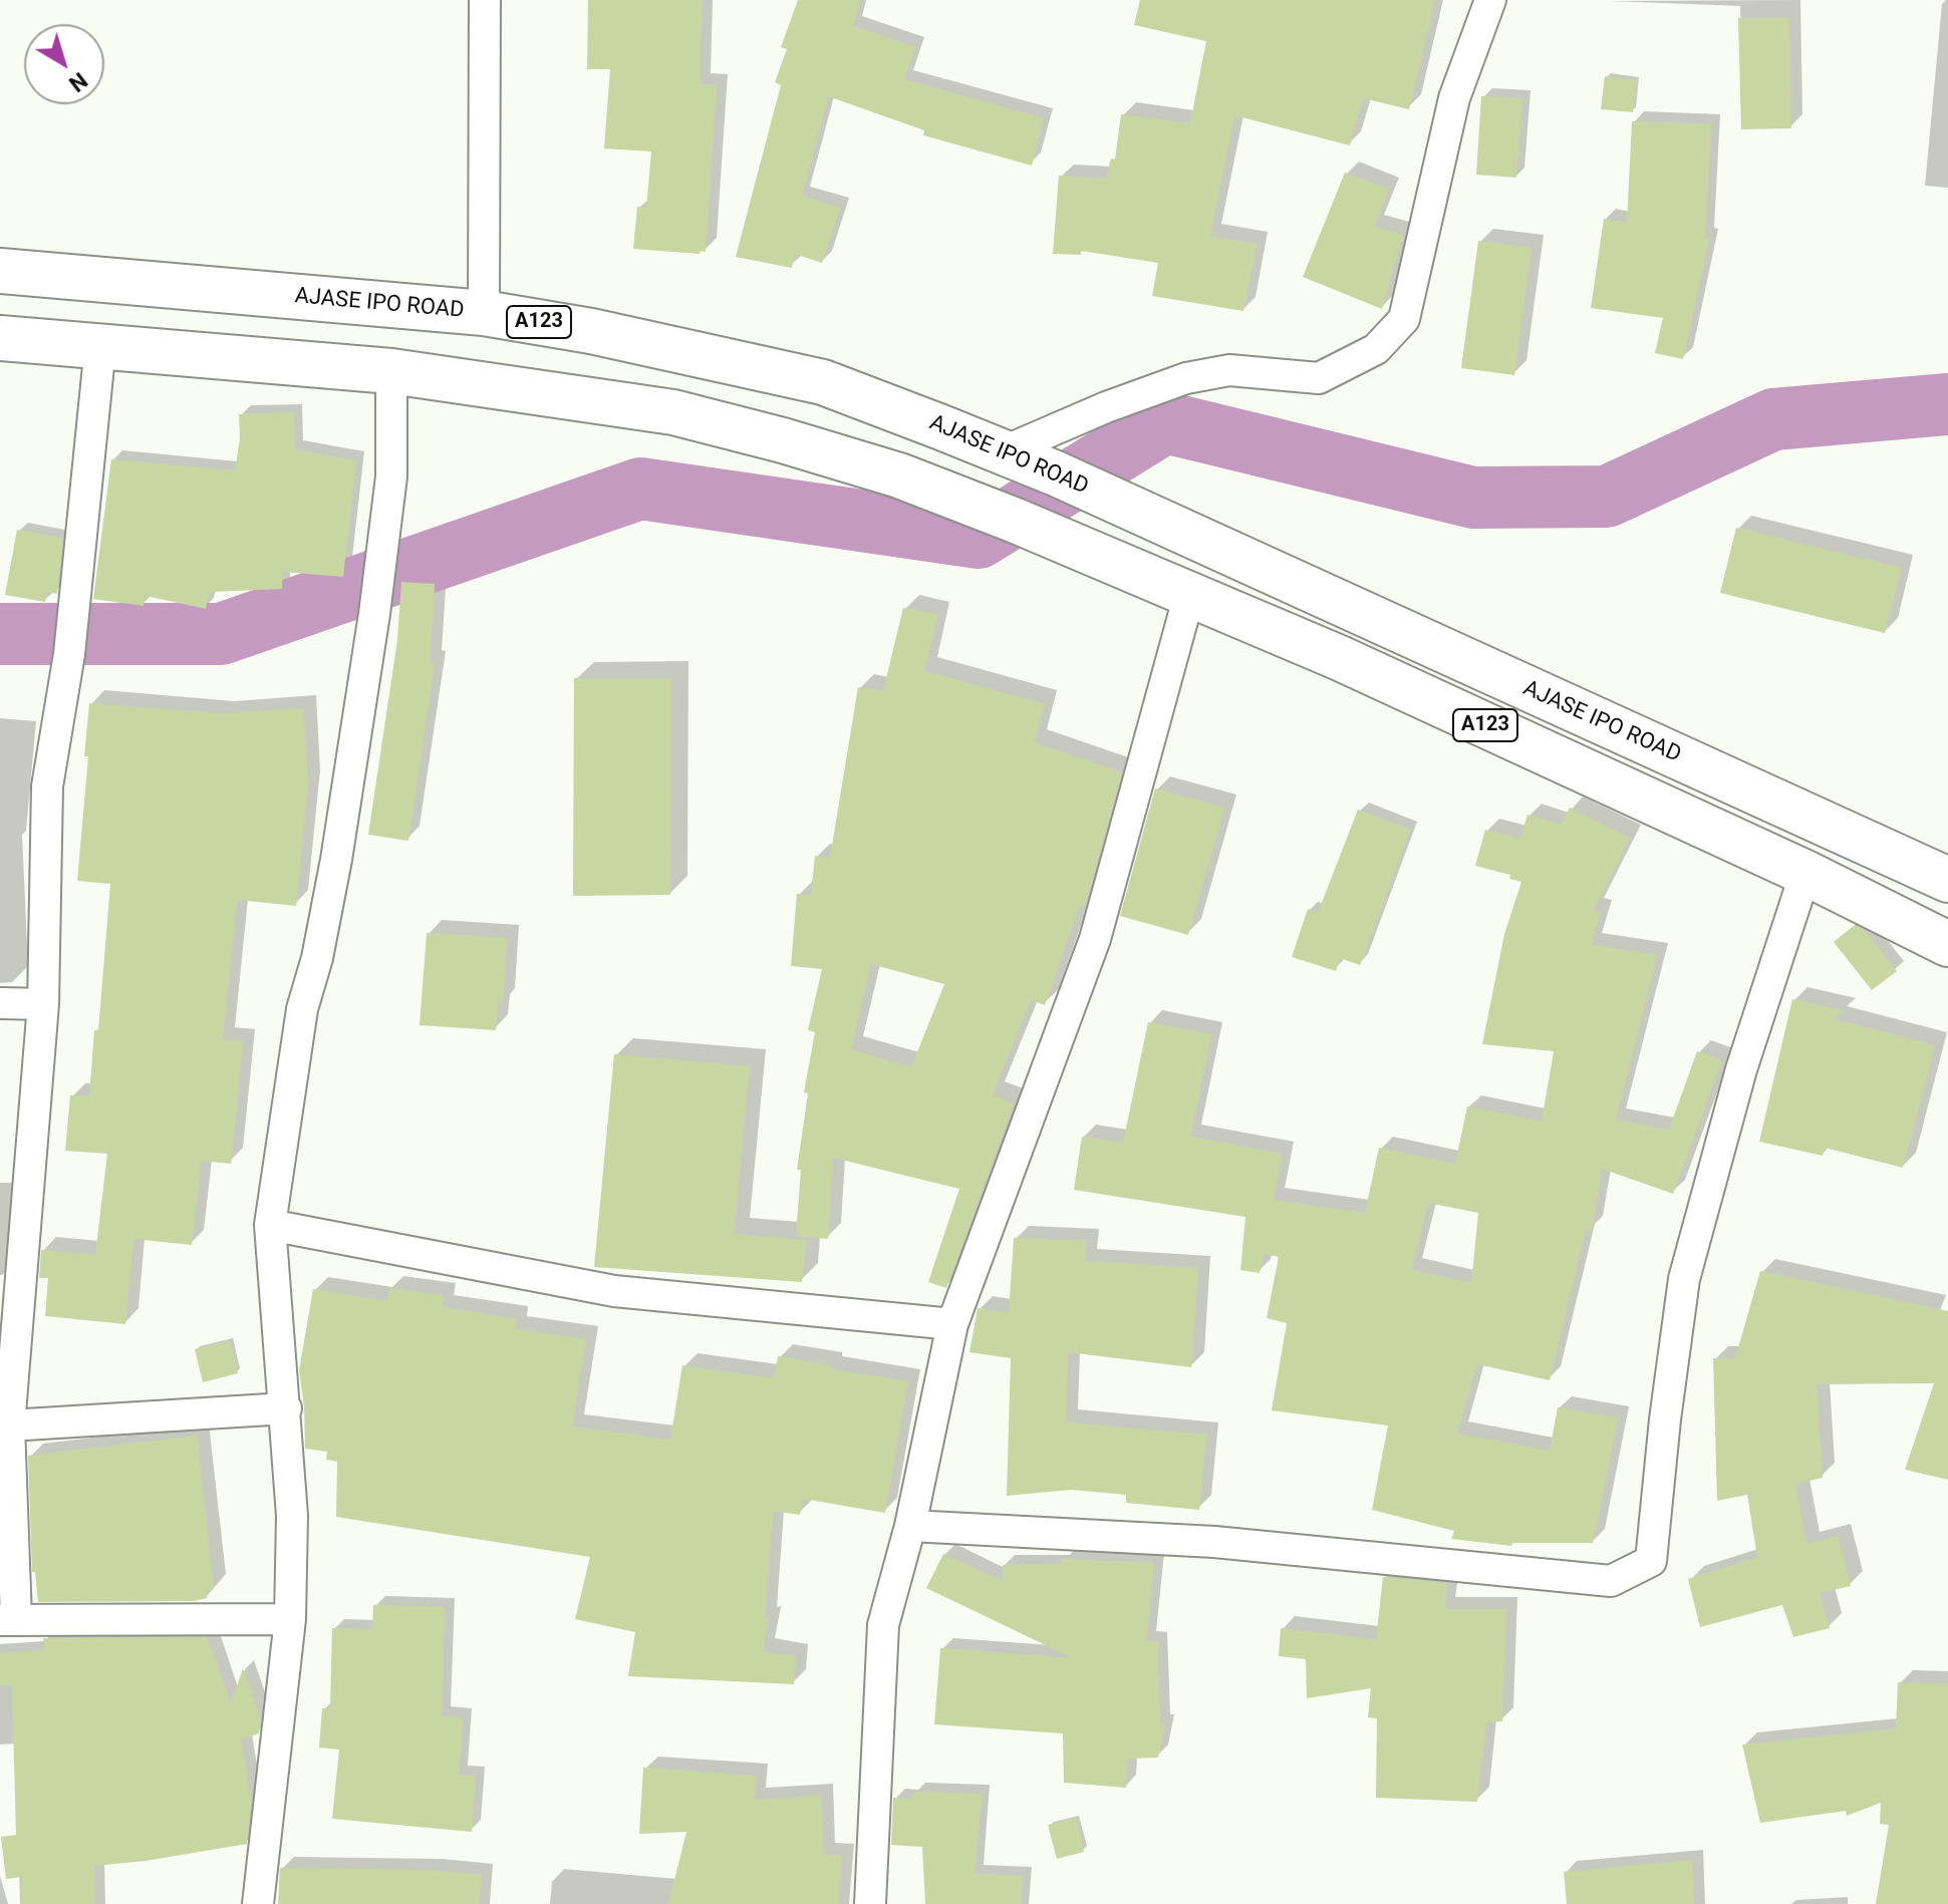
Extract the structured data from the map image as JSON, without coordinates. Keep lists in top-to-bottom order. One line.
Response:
{"streets":{"highway":["AJASE IPO ROAD","A123"]},"north":"bottom right"}
